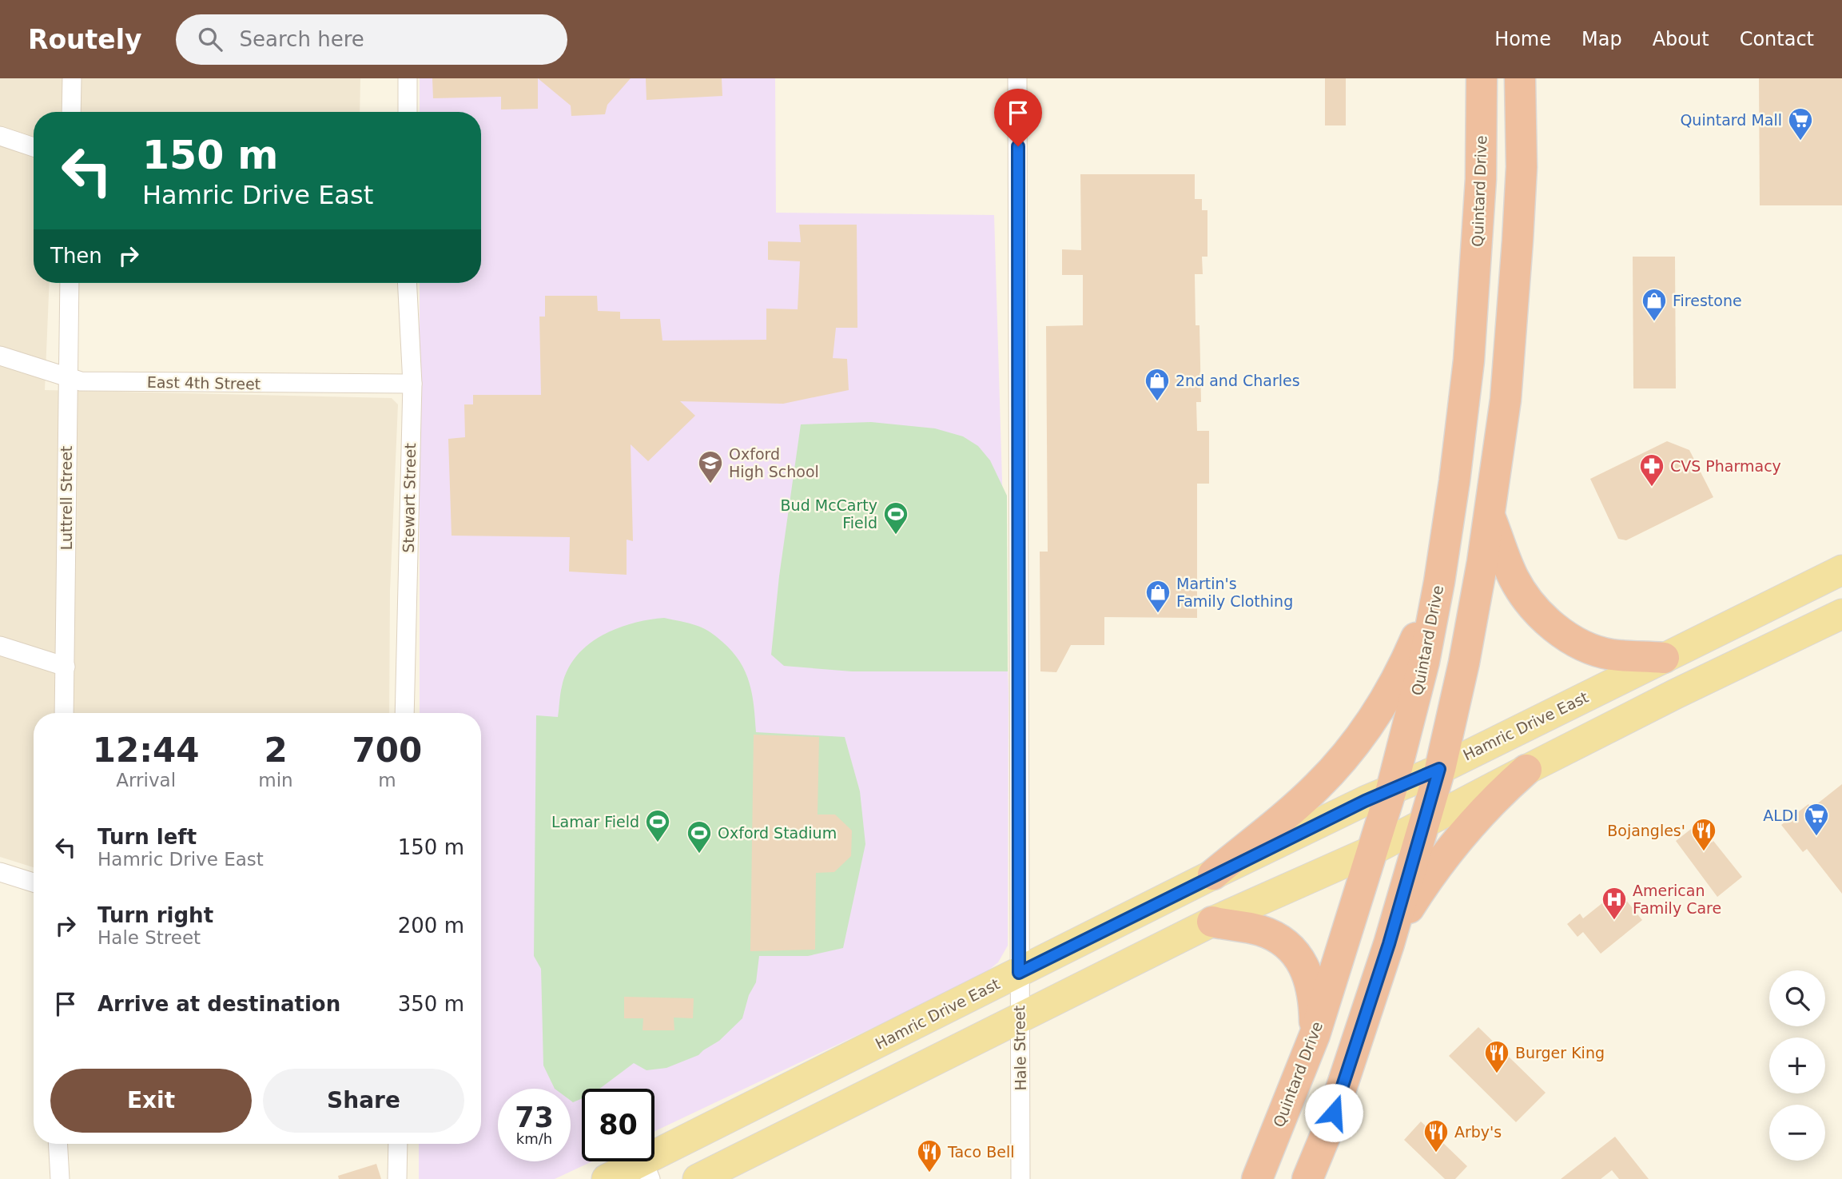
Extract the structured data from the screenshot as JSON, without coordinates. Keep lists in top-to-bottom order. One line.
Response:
{"streets":{"highway":["Quintard Drive"],"main road":["Hamric Drive East"],"street":["East 4th Street","Luttrell Street","Stewart Street","Hale Street"]},"crossings":[["Quintard Drive","Hamric Drive East"],["East 4th Street","Luttrell Street"],["East 4th Street","Stewart Street"],["Hamric Drive East","Hale Street"]],"places":{"supermarket":["Quintard Mall","ALDI"],"shop":["Firestone","2nd and Charles","Martin's Family Clothing"],"school or university":["Oxford High School"],"pharmacy":["CVS Pharmacy"],"sports":["Bud McCarty Field","Lamar Field","Oxford Stadium"],"restaurant":["Bojangles'","Burger King","Arby's","Taco Bell"],"hospital":["American Family Care"]},"page":{"header":"Routely","search":"Search here","nav":["Home","Map","About","Contact"],"turn":["150 m","Hamric Drive East"],"then":"Then","eta":["12:44","Arrival","2","min","700","m"],"list":[{"name":"Turn left","note":"Hamric Drive East","value":"150 m"},{"name":"Turn right","note":"Hale Street","value":"200 m"},{"name":"Arrive at destination","value":"350 m"}],"map_buttons":["+","−"],"buttons":["Exit","Share"],"speed":"73 km/h","limit":"80"}}
